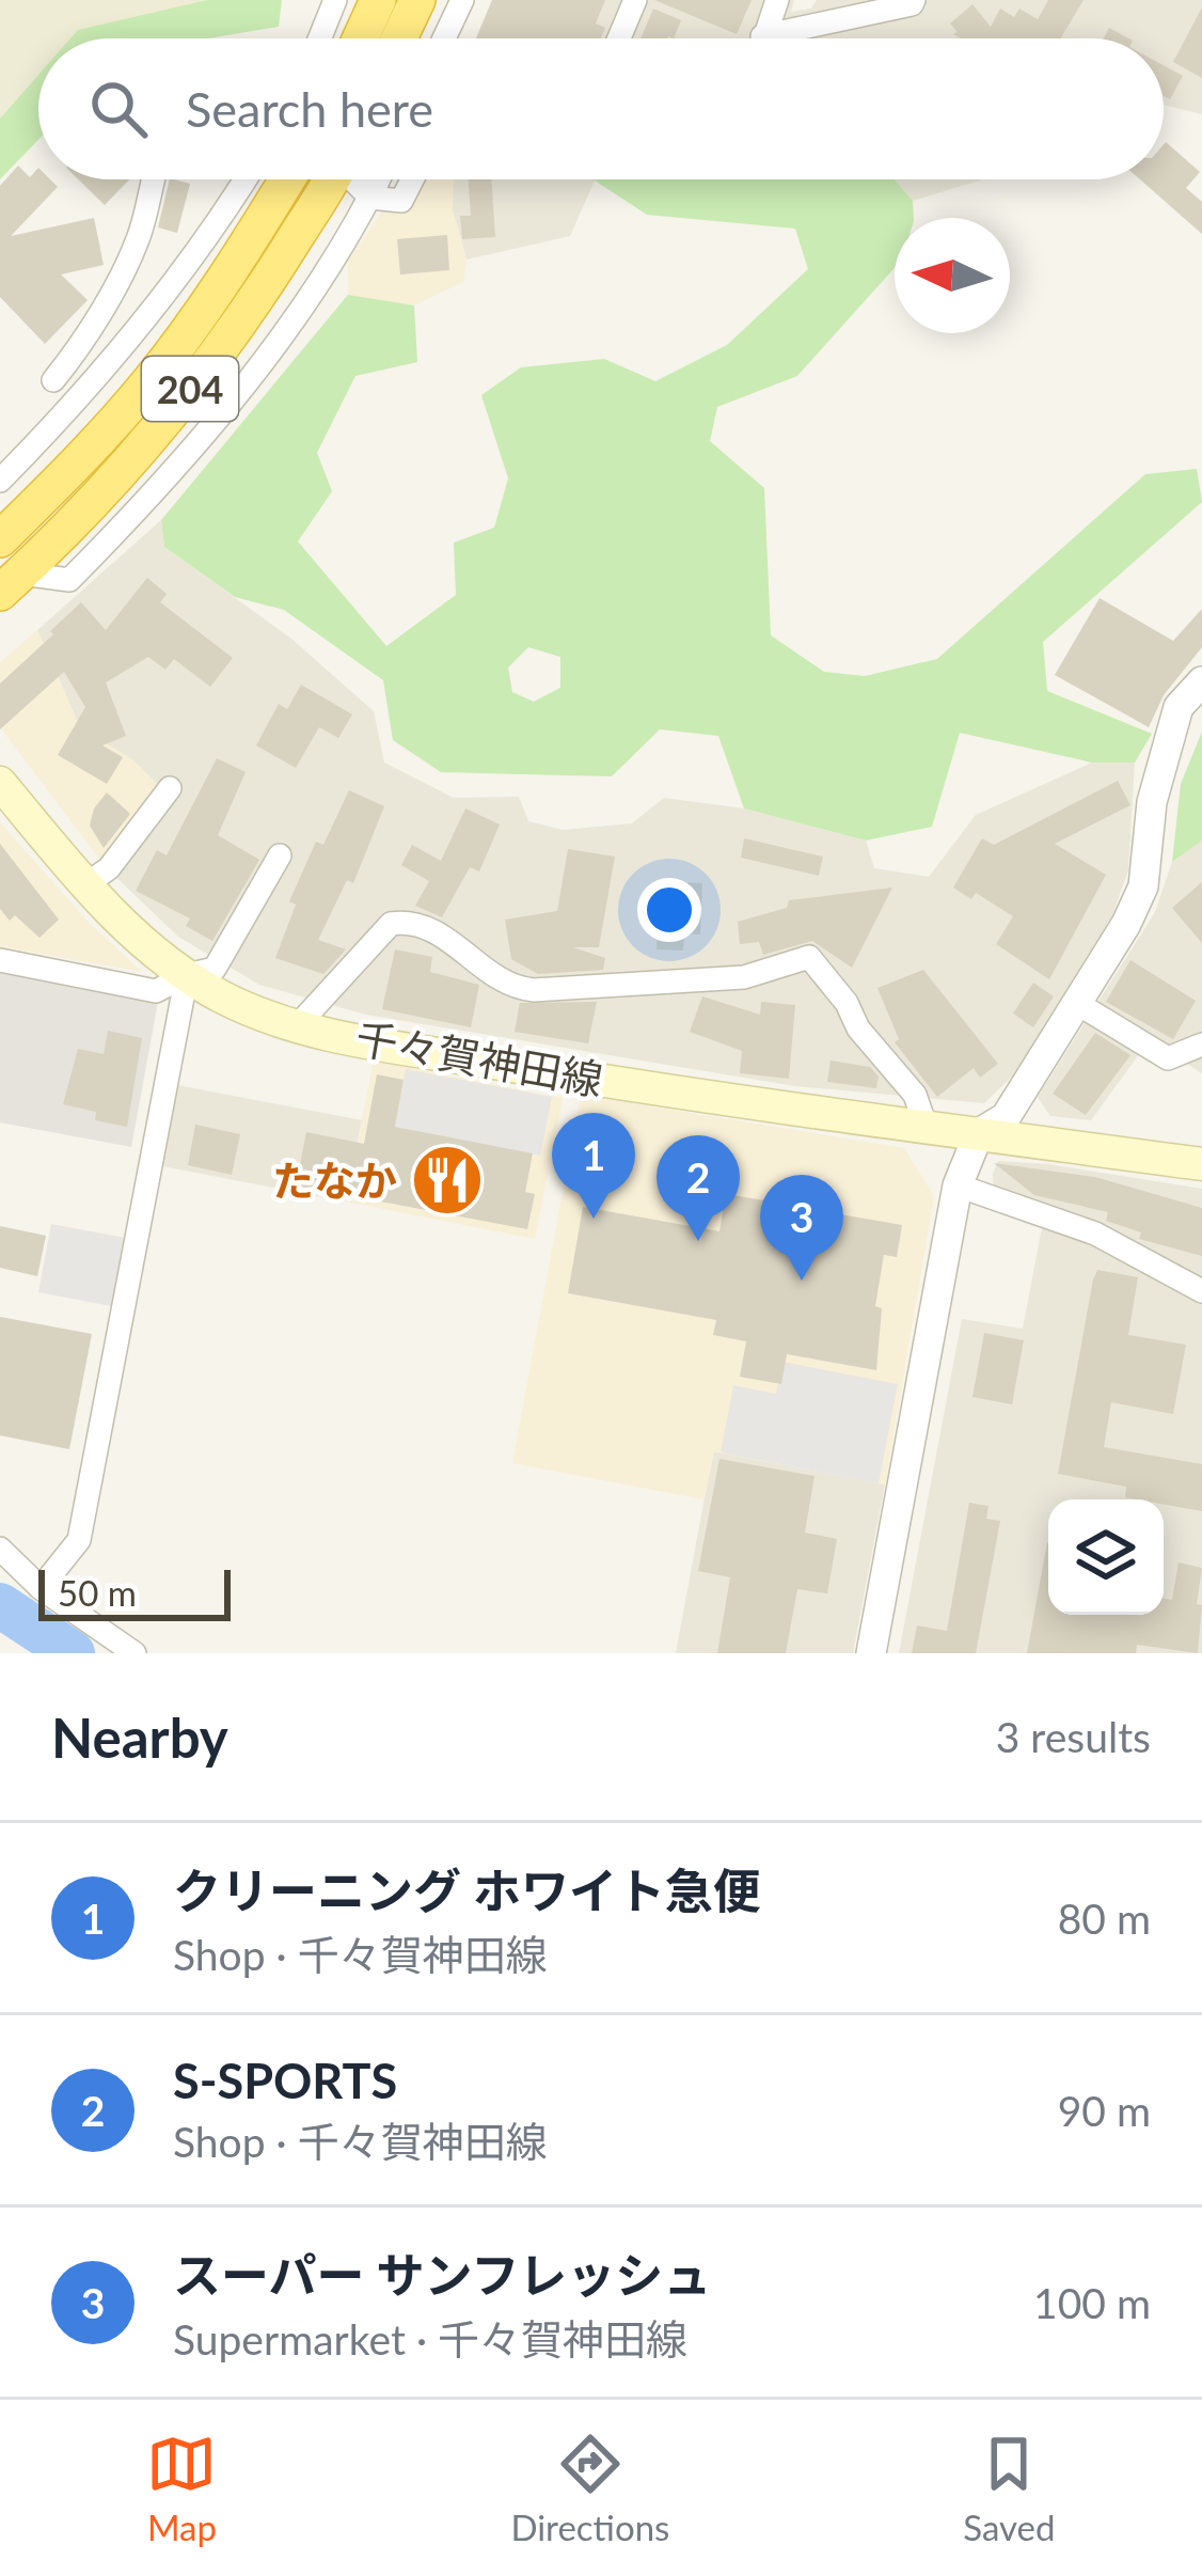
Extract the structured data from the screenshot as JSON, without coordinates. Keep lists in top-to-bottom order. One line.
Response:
{"streets":{"highway":["204"],"main road":["千々賀神田線"]},"places":{"restaurant":["たなか"]},"scale_bar":"50 m","north":"left","page":{"search":"Search here","pins":["1","2","3"],"scale":"50 m","heading":["Nearby","3 results"],"list":[{"mark":"1","name":"クリーニング ホワイト急便","note":"Shop · 千々賀神田線","value":"80 m"},{"mark":"2","name":"S-SPORTS","note":"Shop · 千々賀神田線","value":"90 m"},{"mark":"3","name":"スーパー サンフレッシュ","note":"Supermarket · 千々賀神田線","value":"100 m"}],"nav":["Map","Directions","Saved"]}}
